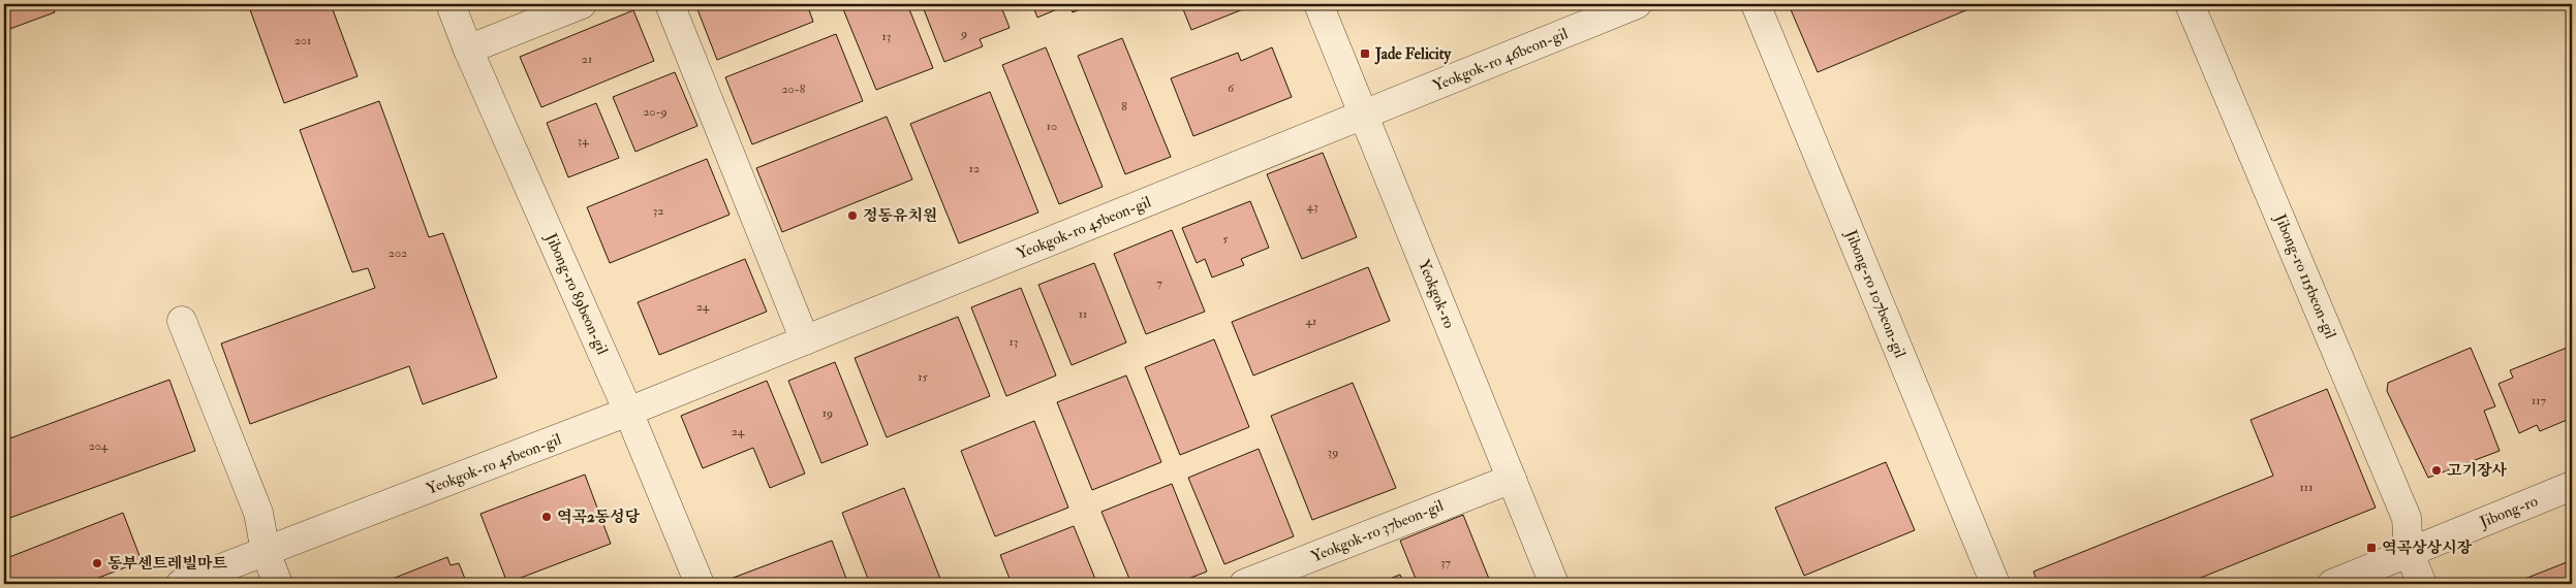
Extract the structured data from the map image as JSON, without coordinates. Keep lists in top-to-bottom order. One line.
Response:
{"streets":{"street":["Yeokgok-ro 46beon-gil","Yeokgok-ro 45beon-gil","Jibong-ro 115beon-gil","Jibong-ro 89beon-gil","Yeokgok-ro","Jibong-ro 107beon-gil","Jibong-ro","Yeokgok-ro 37beon-gil"]},"crossings":[["Yeokgok-ro 46beon-gil","Yeokgok-ro 45beon-gil"],["Yeokgok-ro 46beon-gil","Yeokgok-ro"],["Yeokgok-ro 45beon-gil","Jibong-ro 89beon-gil"],["Yeokgok-ro 45beon-gil","Yeokgok-ro"],["Jibong-ro 115beon-gil","Jibong-ro"],["Yeokgok-ro","Yeokgok-ro 37beon-gil"]],"places":{"transit":["Jade Felicity","역곡상상시장"],"other":["정동유치원","고기장사","역곡2동성당","동부센트레빌마트"]},"house_numbers":["9","13","201","21","6","20-8","8","20-9","10","34","12","43","32","5","202","7","24","11","41","13","15","117","19","24","204","39","111","37"]}
